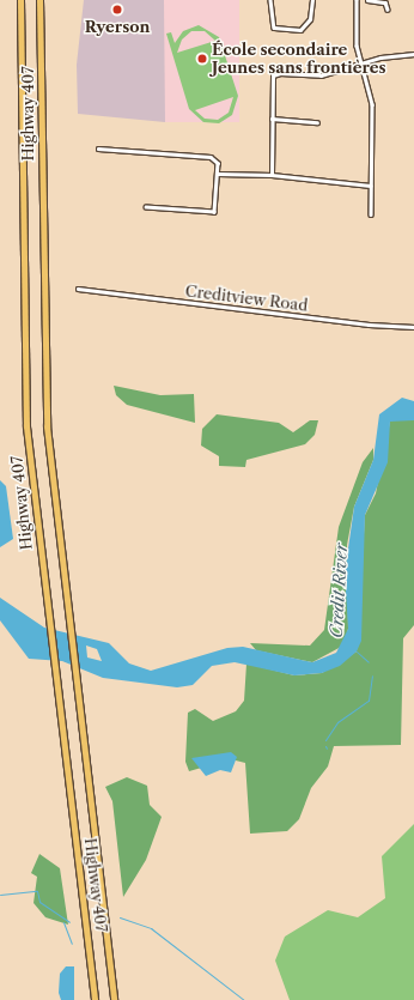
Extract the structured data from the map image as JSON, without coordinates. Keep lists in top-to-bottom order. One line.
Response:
{"streets":{"highway":["Highway 407"],"street":["Creditview Road"]},"water":["Credit River"],"places":["Ryerson","École secondaire Jeunes sans frontières"]}
